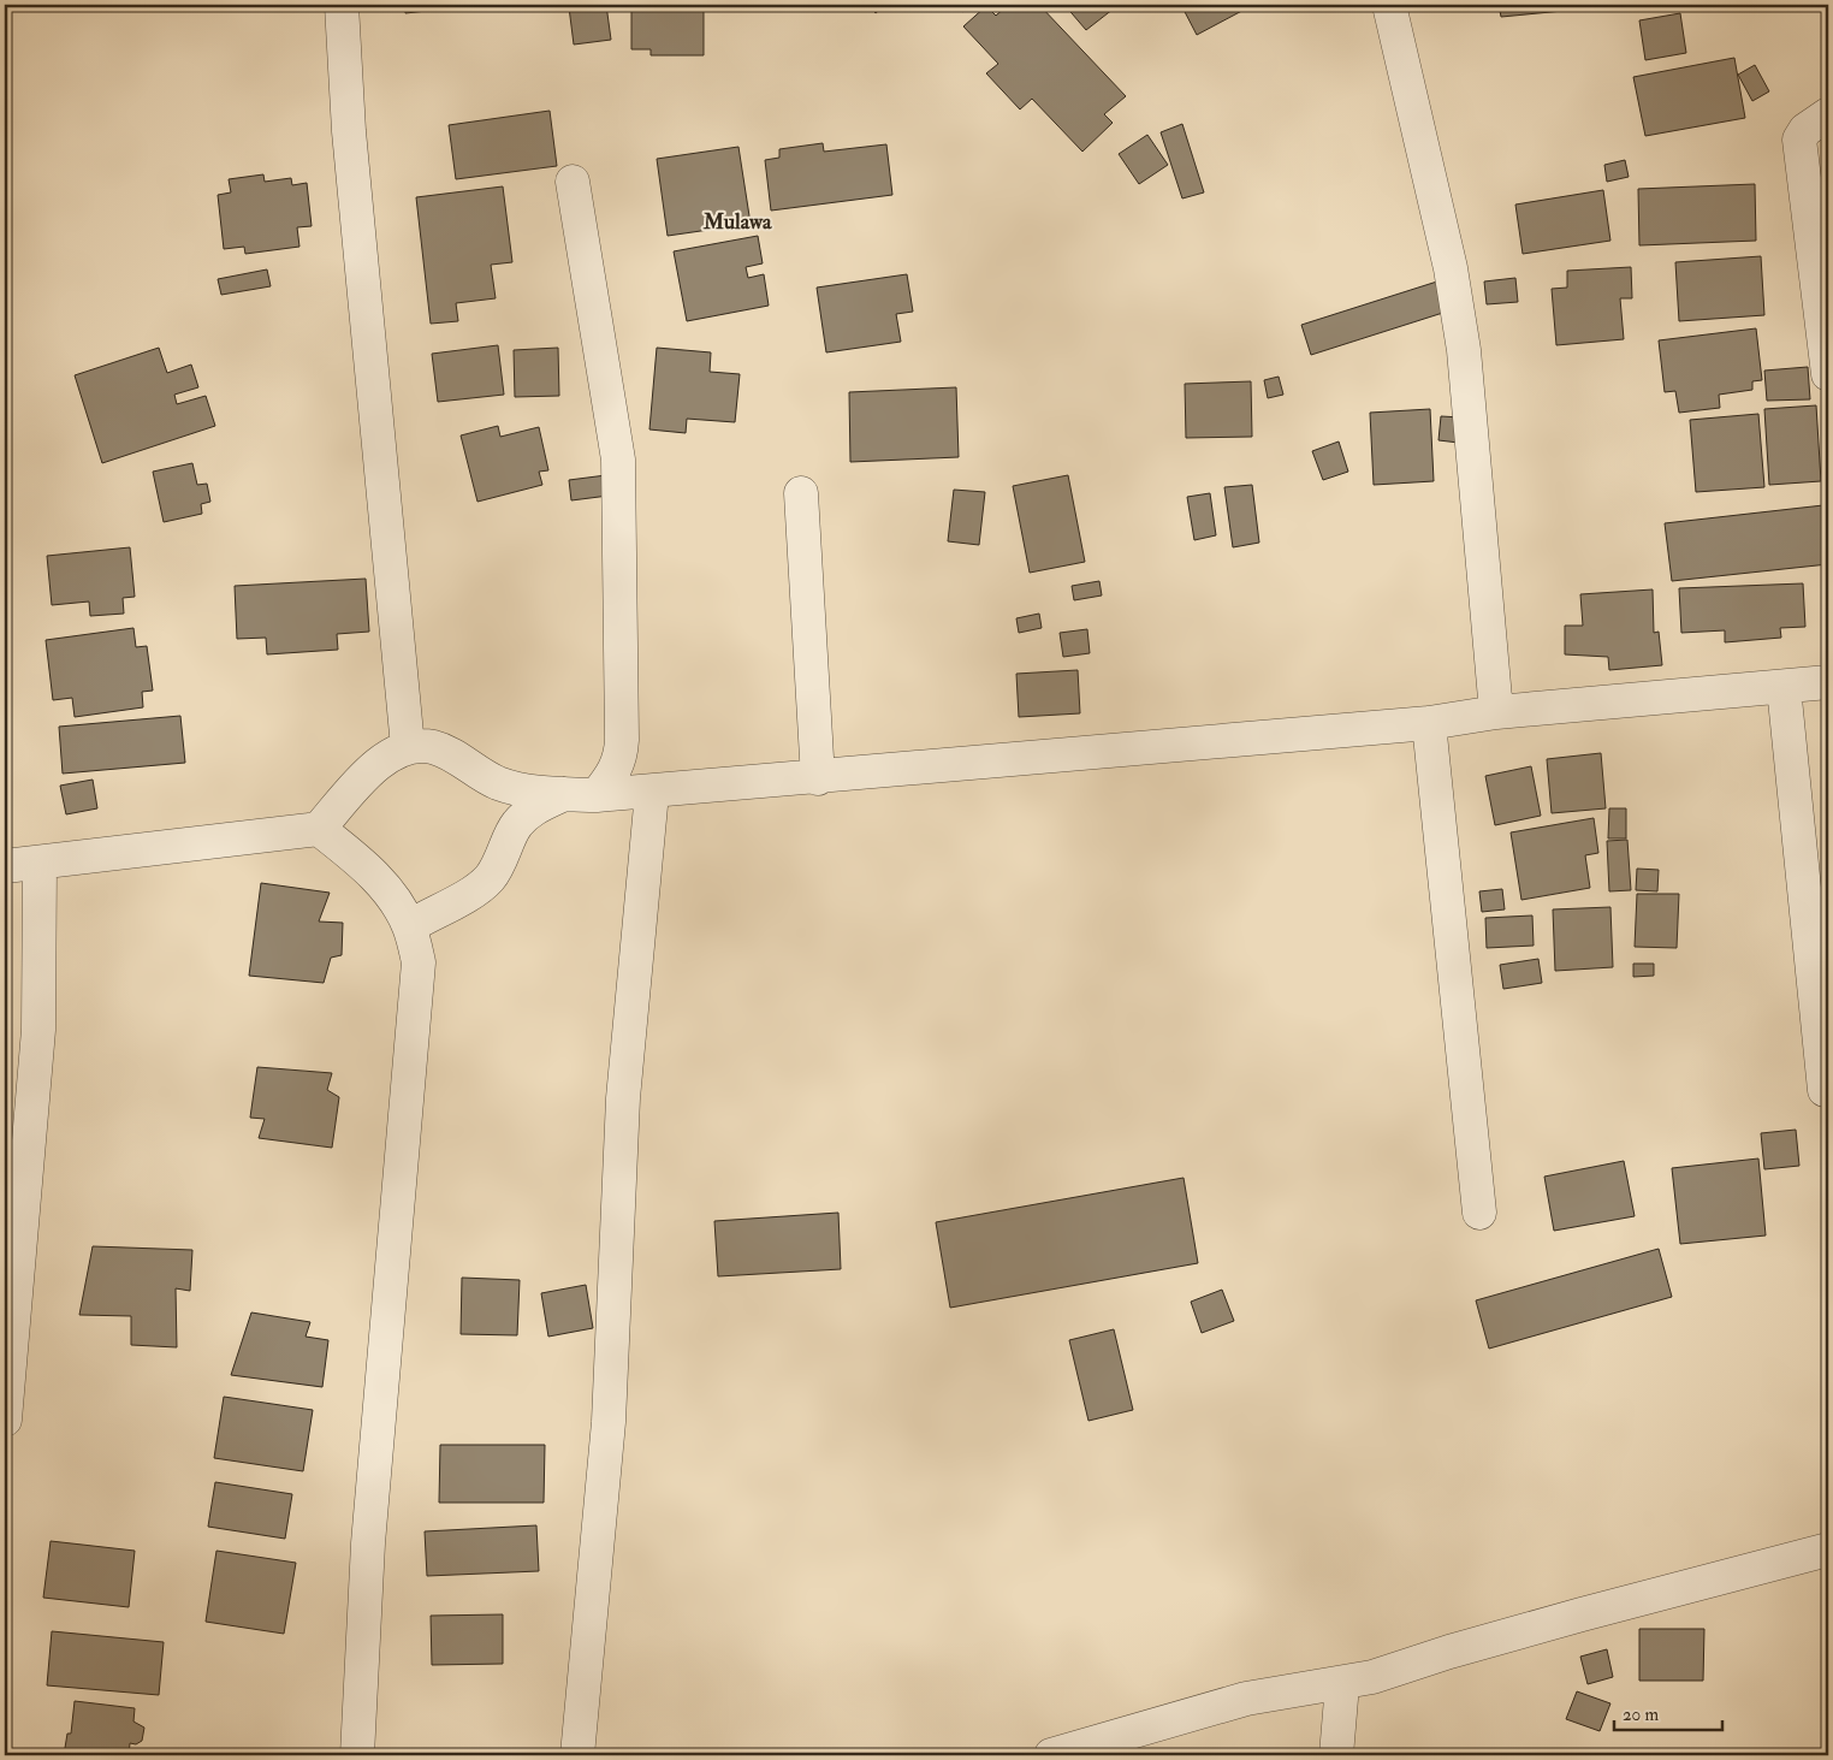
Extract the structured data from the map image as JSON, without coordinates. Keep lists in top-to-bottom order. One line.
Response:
{"districts":["Mulawa"],"scale_bar":"20 m"}
